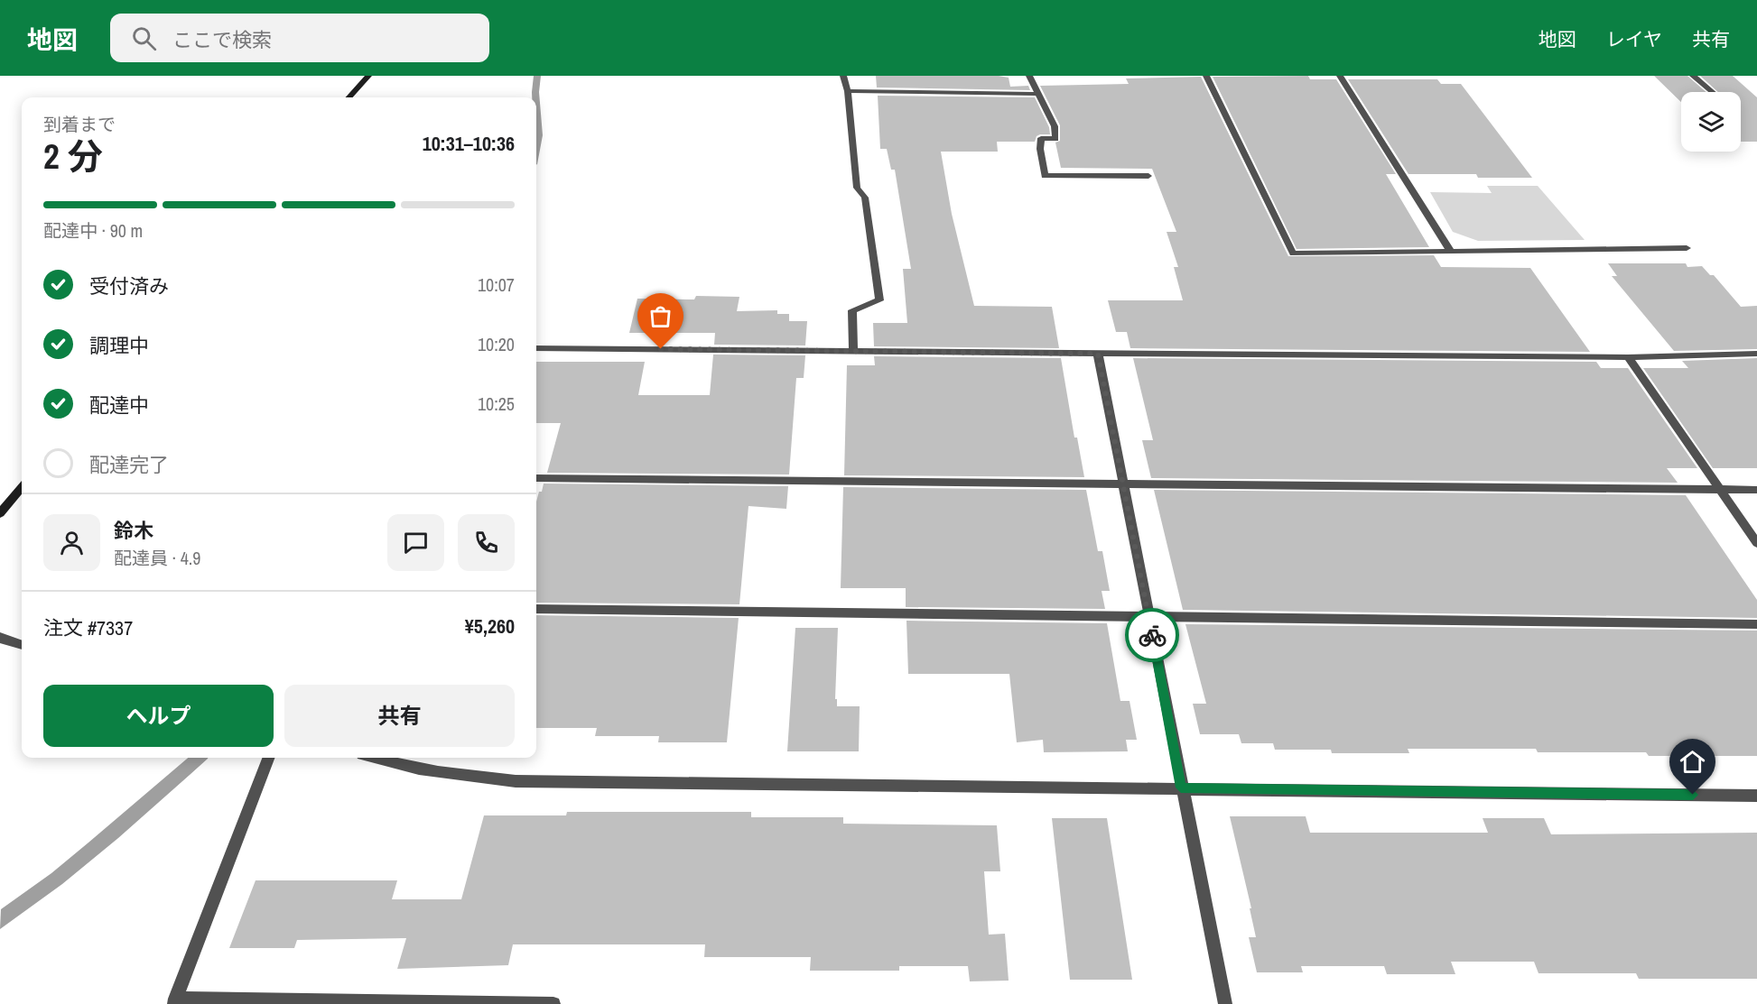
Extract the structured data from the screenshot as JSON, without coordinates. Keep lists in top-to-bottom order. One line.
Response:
{"page":{"header":"地図","search":"ここで検索","nav":["地図","レイヤ","共有"],"heading":["2 分","到着まで","10:31–10:36"],"panel":["鈴木","配達員 · 4.9","注文 #7337","¥5,260"],"bar":"配達中 · 90 m","list":[["受付済み","10:07"],["調理中","10:20"],["配達中","10:25"],"配達完了"],"buttons":["ヘルプ","共有"]}}
